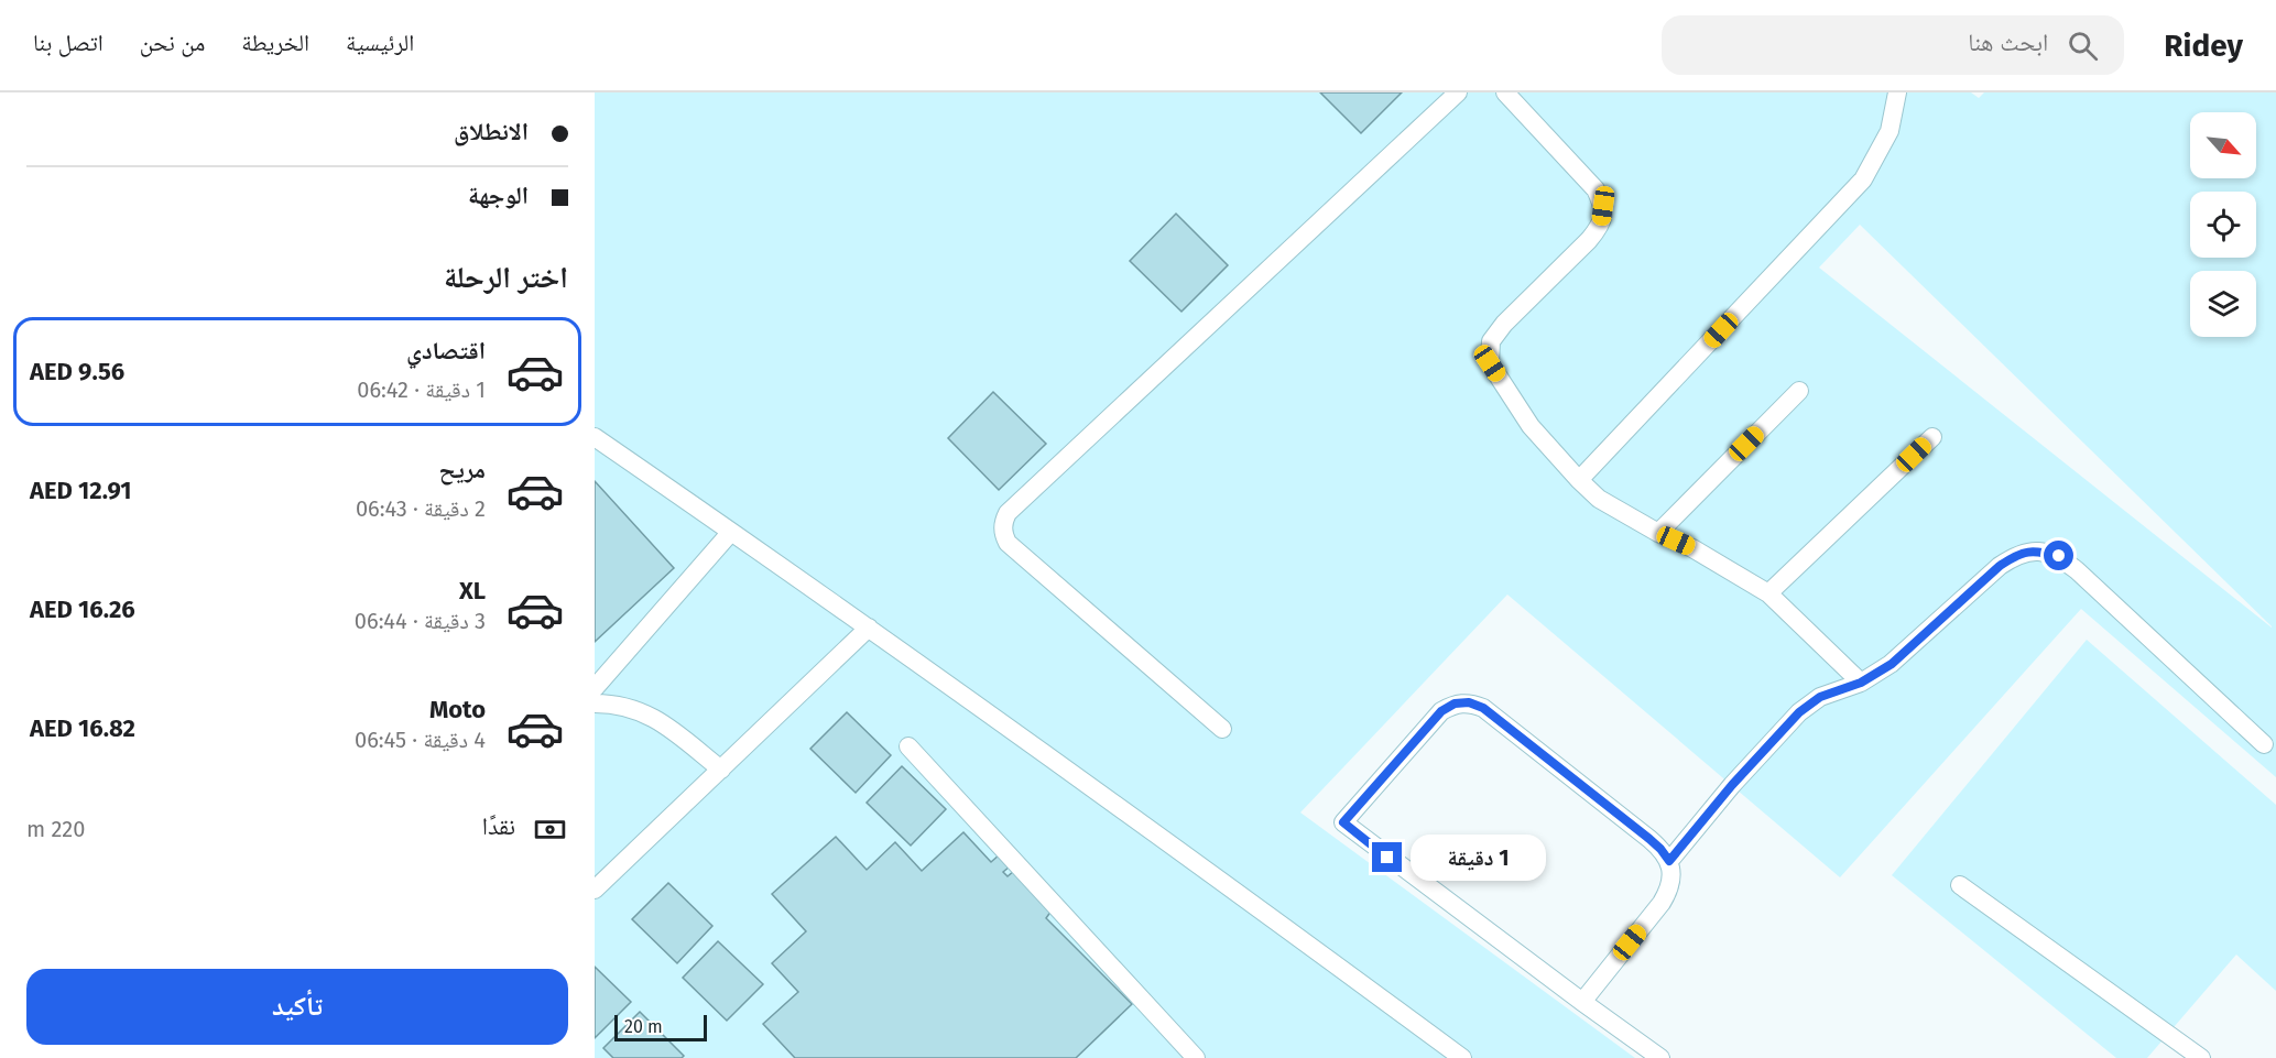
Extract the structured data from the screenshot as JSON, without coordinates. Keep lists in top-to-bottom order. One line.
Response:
{"scale_bar":"20 m","north":"bottom right","page":{"header":"Ridey","search":"ابحث هنا","nav":["الرئيسية","الخريطة","من نحن","اتصل بنا"],"banner":["الانطلاق","الوجهة"],"heading":"اختر الرحلة","list":[{"name":"اقتصادي","note":"1 دقيقة · 06:42","value":"AED 9.56"},{"name":"مريح","note":"2 دقيقة · 06:43","value":"AED 12.91"},{"name":"XL","note":"3 دقيقة · 06:44","value":"AED 16.26"},{"name":"Moto","note":"4 دقيقة · 06:45","value":"AED 16.82"}],"pay":["نقدًا","220 m"],"bubble":"1 دقيقة","buttons":"تأكيد","scale":"20 m"}}
